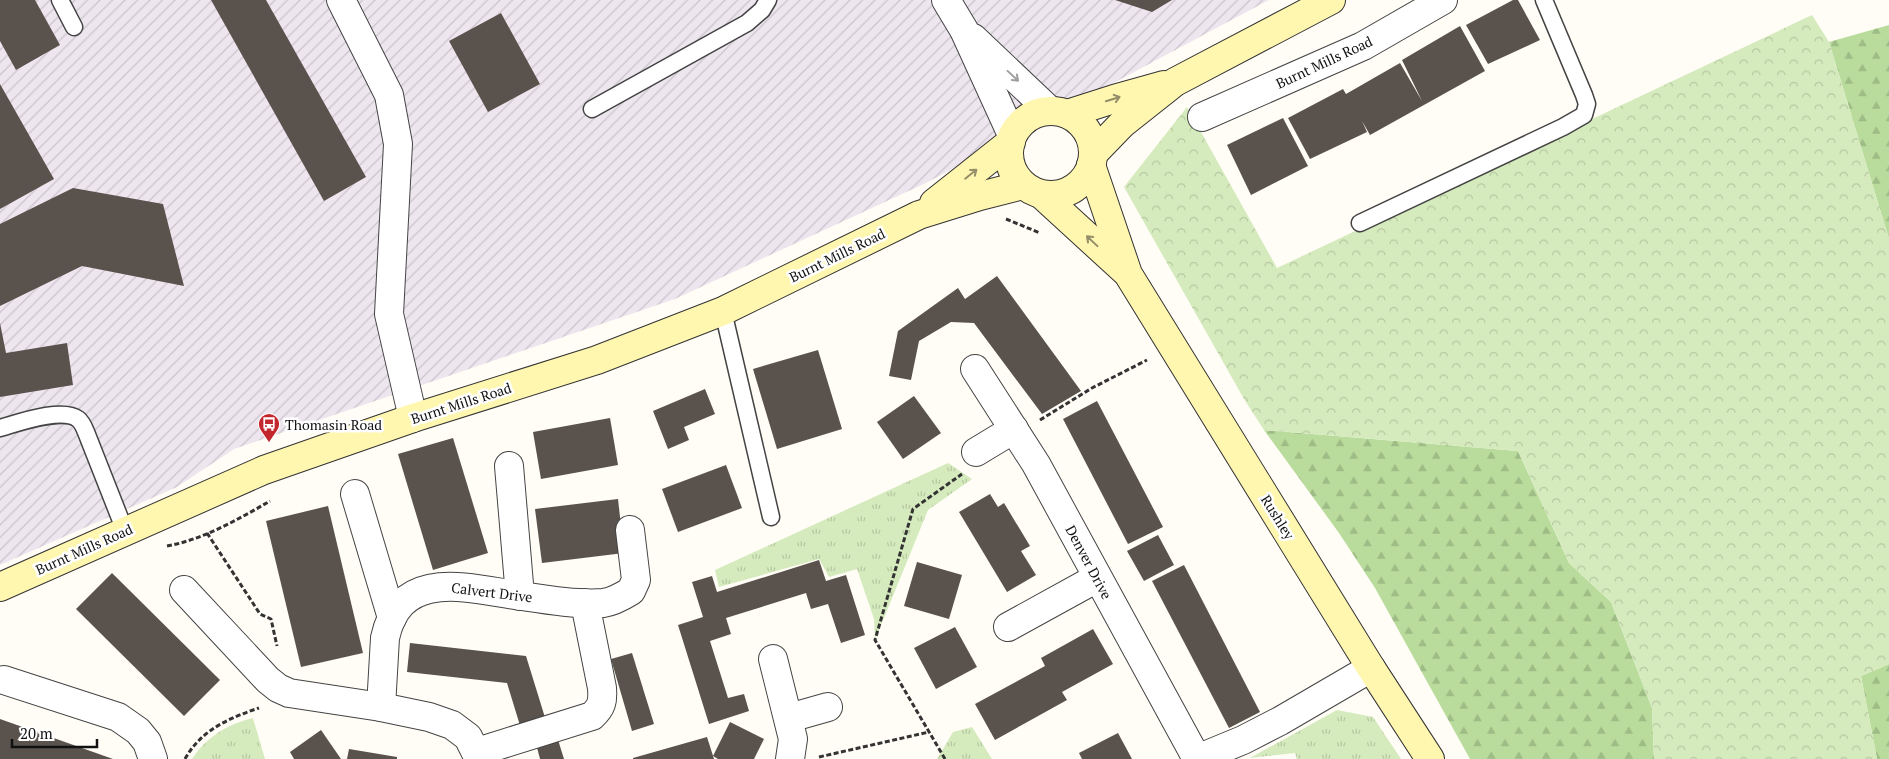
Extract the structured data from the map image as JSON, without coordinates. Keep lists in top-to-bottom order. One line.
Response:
{"streets":{"street":["Burnt Mills Road","Rushley","Denver Drive","Calvert Drive"]},"crossings":[["Burnt Mills Road","Rushley"],["Rushley","Denver Drive"]],"places":{"bus stop":["Thomasin Road"]},"scale_bar":"20 m"}
